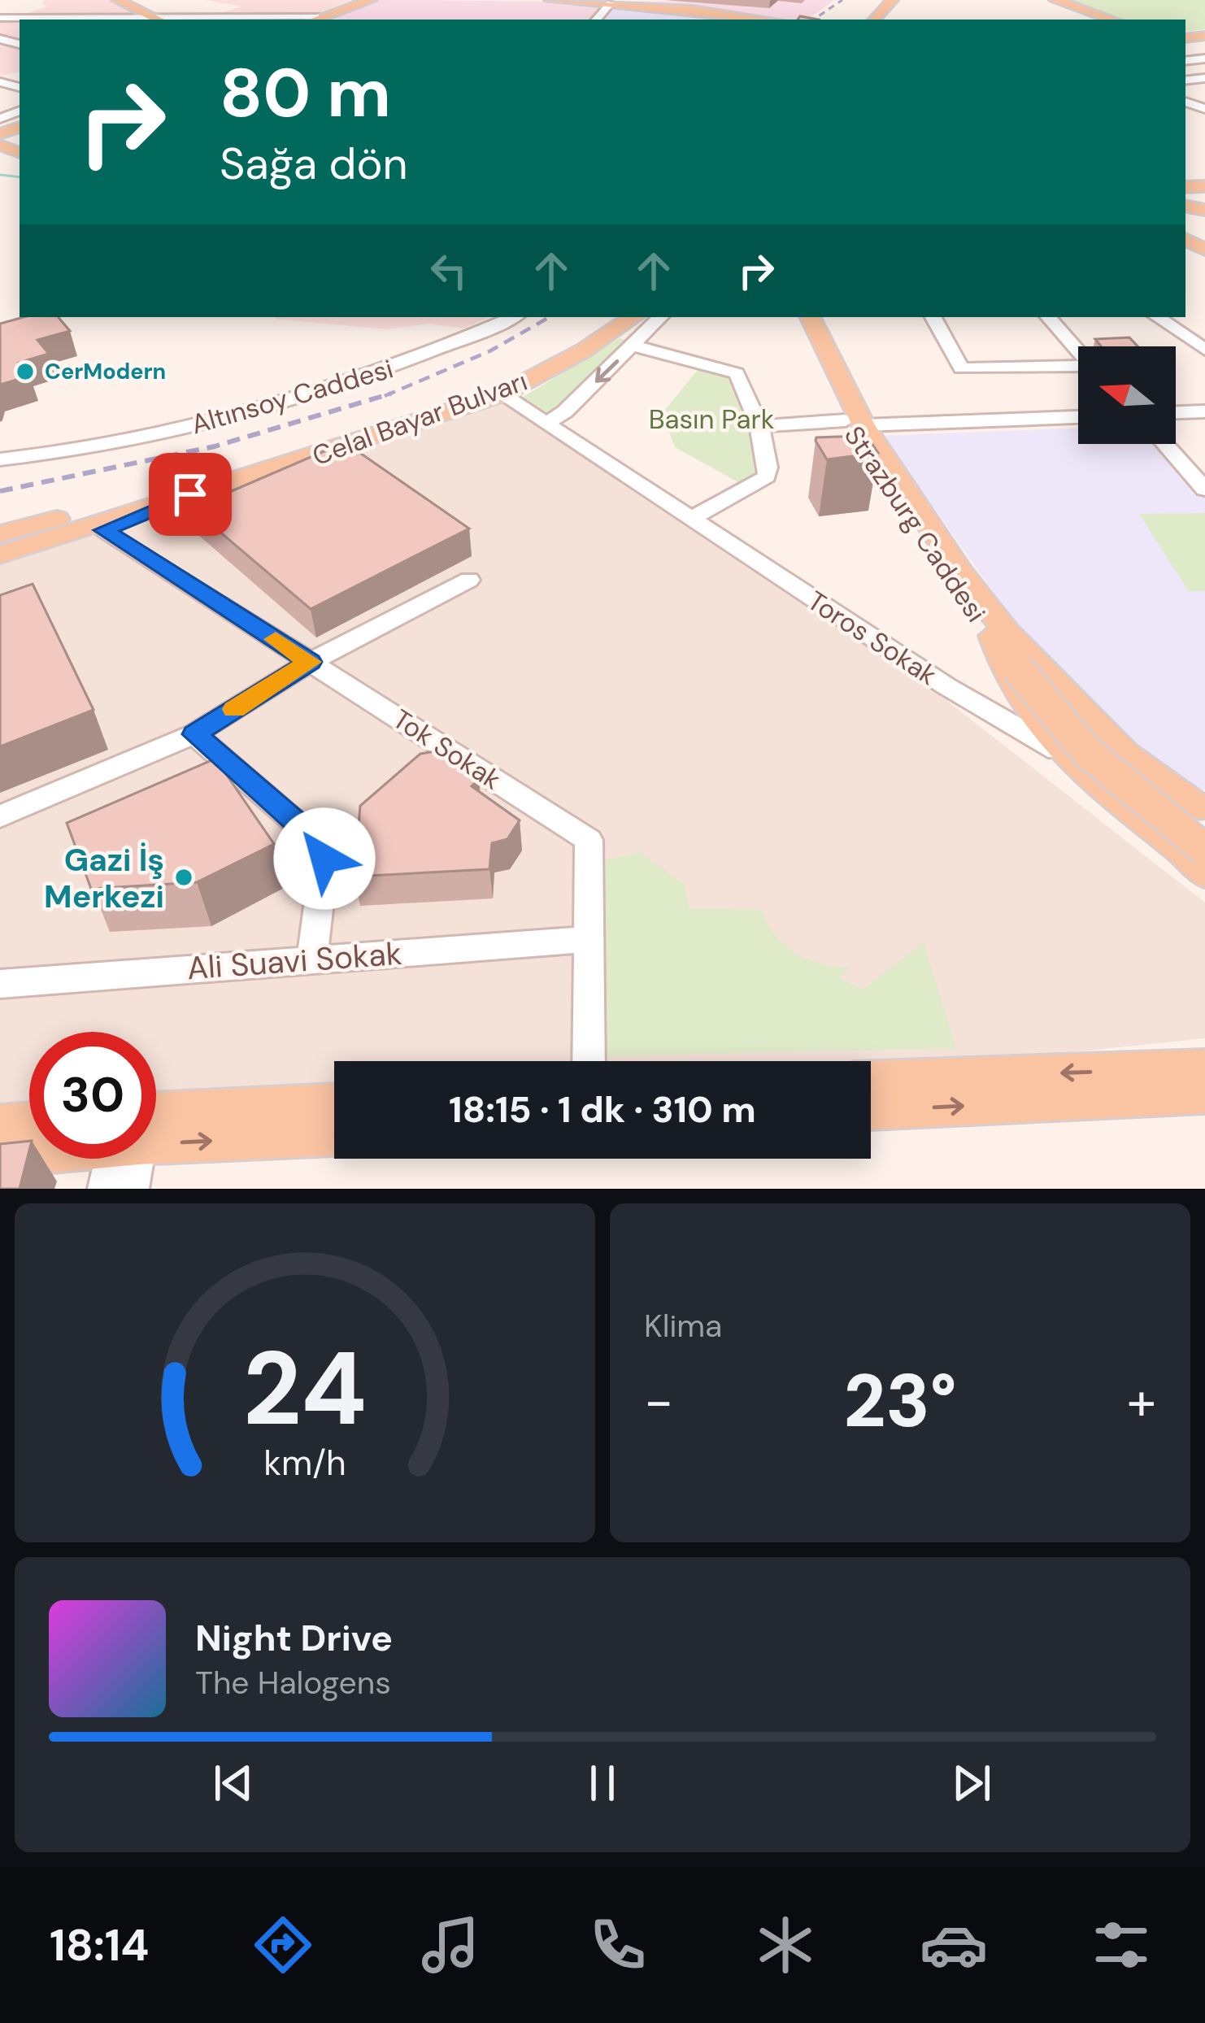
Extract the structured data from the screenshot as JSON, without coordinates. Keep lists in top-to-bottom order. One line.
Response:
{"streets":{"main road":["Celal Bayar Bulvarı","Strazburg Caddesi"],"street":["Altınsoy Caddesi","Toros Sokak","Tok Sokak","Ali Suavi Sokak"]},"crossings":[["Celal Bayar Bulvarı","Toros Sokak"],["Celal Bayar Bulvarı","Tok Sokak"],["Strazburg Caddesi","Toros Sokak"],["Tok Sokak","Ali Suavi Sokak"]],"parks":["Basın Park"],"places":["CerModern","Gazi İş Merkezi"],"north":"left","page":{"turn":["80 m","Sağa dön"],"limit":"30","trip":"18:15 · 1 dk · 310 m","tile":"Klima","heat":["−","23°","+"],"song":["Night Drive","The Halogens"],"tabs":"18:14","gauge":["24","km/h"]}}
